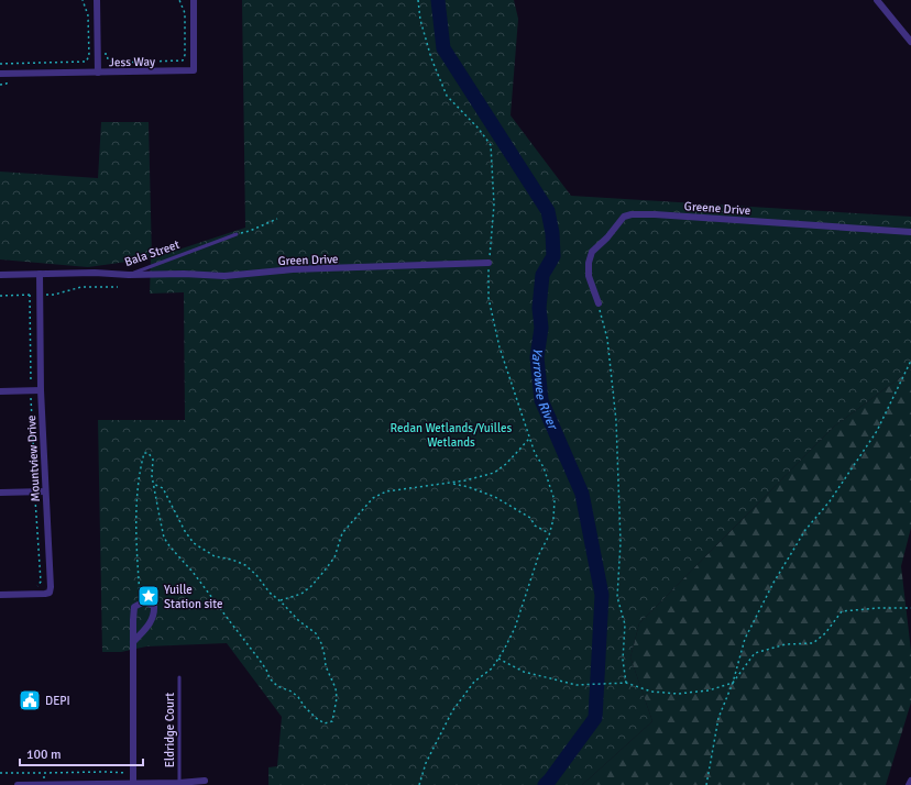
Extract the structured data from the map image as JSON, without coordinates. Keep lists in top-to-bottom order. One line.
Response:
{"streets":{"street":["Jess Way","Greene Drive","Bala Street","Green Drive","Mountview Drive"],"lane":["Eldridge Court"]},"crossings":[["Bala Street","Green Drive"],["Bala Street","Mountview Drive"]],"water":["Yarrowee River"],"parks":["Redan Wetlands/Yuilles Wetlands"],"places":{"place":["Yuille Station site"],"public building":["DEPI"]},"scale_bar":"100 m"}
